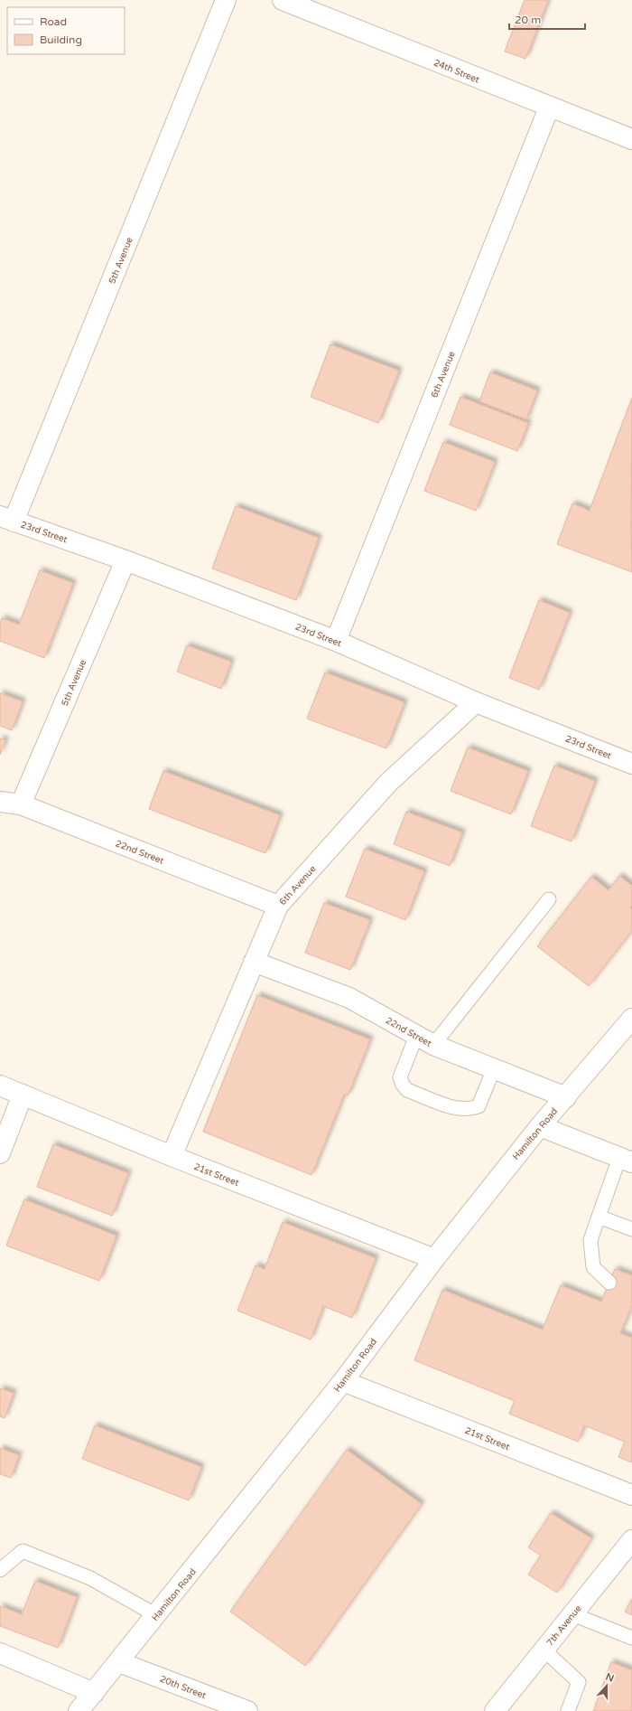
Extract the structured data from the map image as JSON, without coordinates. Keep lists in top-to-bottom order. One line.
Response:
{"streets":{"street":["24th Street","5th Avenue","6th Avenue","23rd Street","22nd Street","Hamilton Road","21st Street","7th Avenue","20th Street"]},"crossings":[["24th Street","6th Avenue"],["5th Avenue","23rd Street"],["5th Avenue","22nd Street"],["6th Avenue","23rd Street"],["6th Avenue","22nd Street"],["6th Avenue","21st Street"],["22nd Street","Hamilton Road"],["Hamilton Road","21st Street"],["Hamilton Road","20th Street"]],"legend":["Road","Building"],"scale_bar":"20 m","north":"top"}
